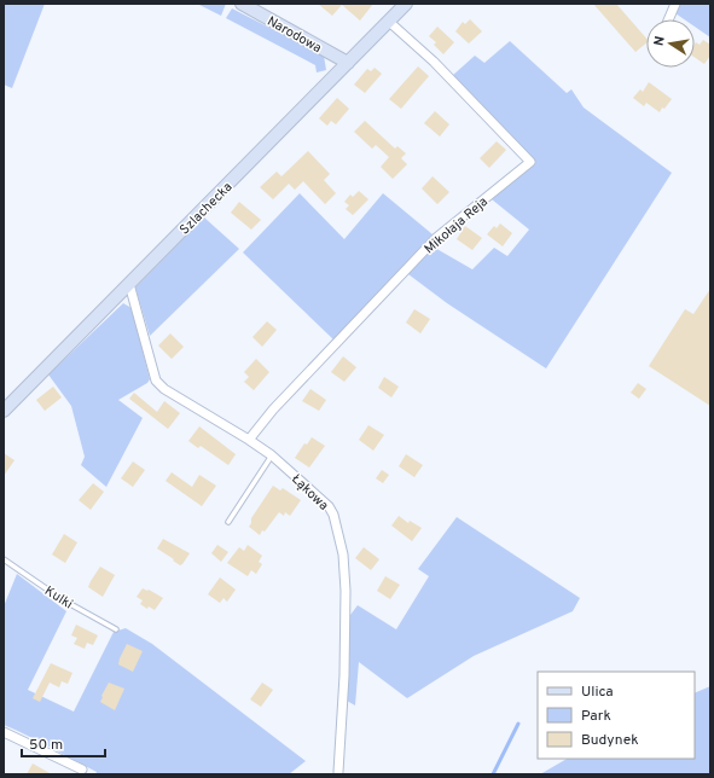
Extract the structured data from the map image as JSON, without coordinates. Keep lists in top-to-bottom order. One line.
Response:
{"streets":{"street":["Narodowa","Szlachecka","Mikołaja Reja","Łąkowa"],"lane":["Kulki"]},"crossings":[["Narodowa","Szlachecka"],["Szlachecka","Mikołaja Reja"],["Szlachecka","Łąkowa"],["Mikołaja Reja","Łąkowa"]],"legend":["Ulica","Park","Budynek"],"scale_bar":"50 m","north":"left"}
